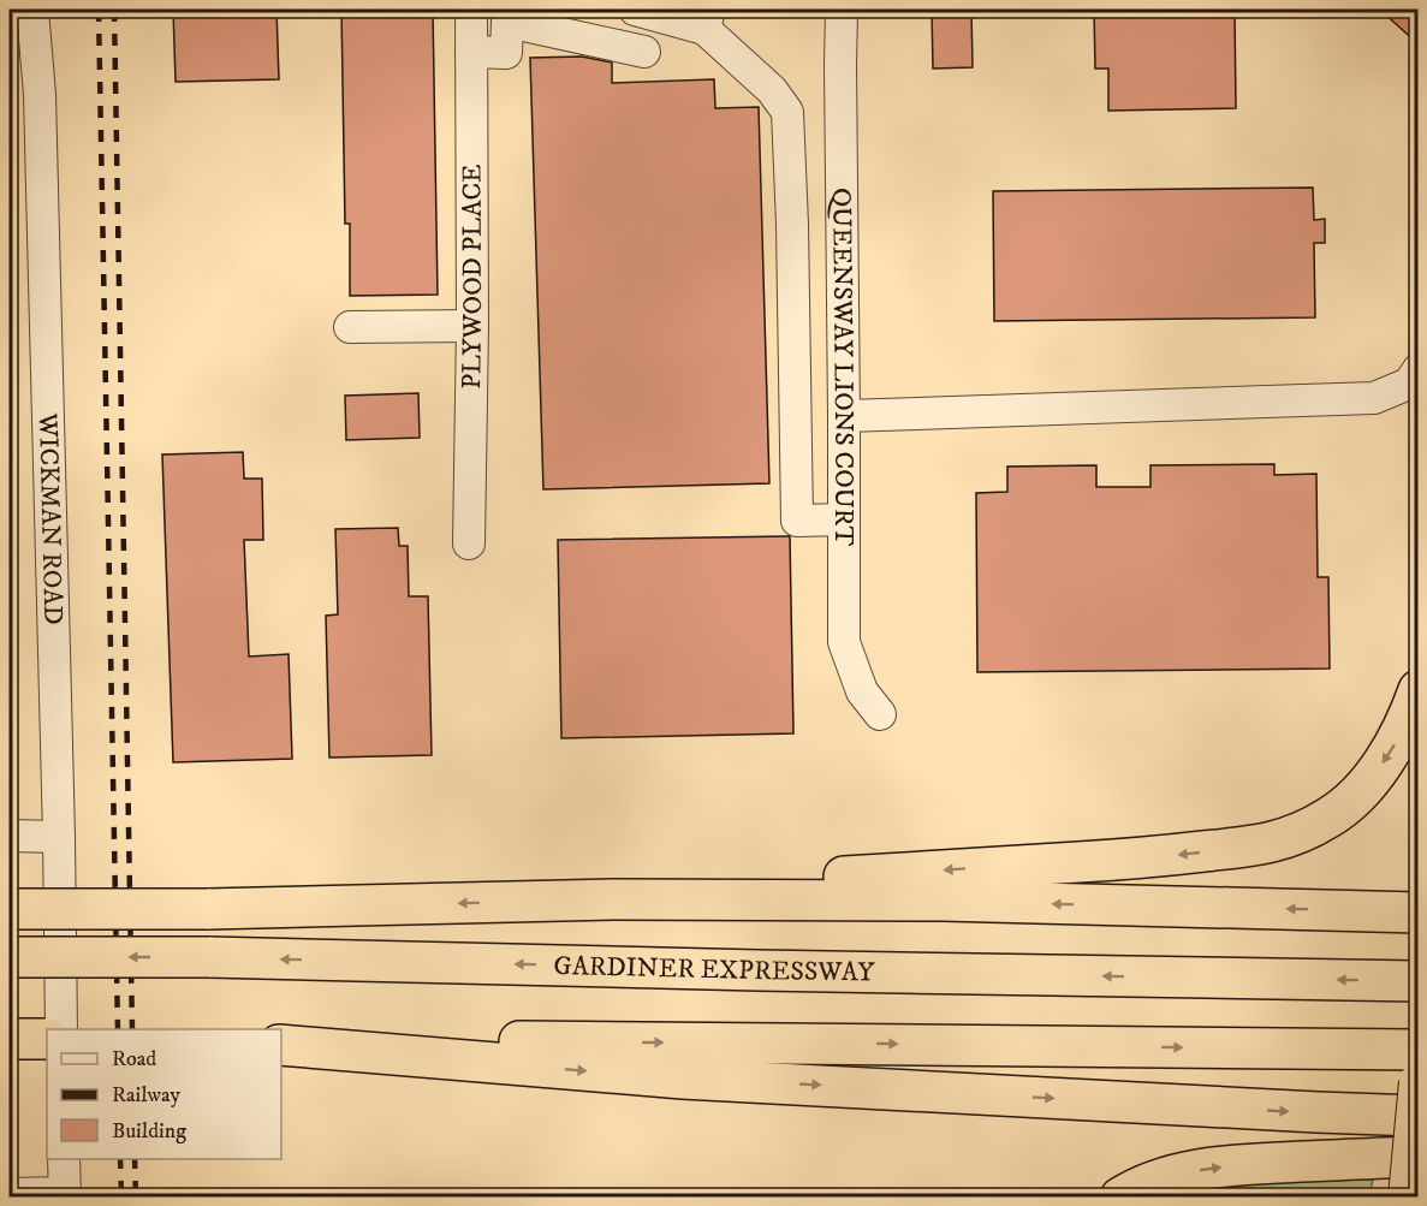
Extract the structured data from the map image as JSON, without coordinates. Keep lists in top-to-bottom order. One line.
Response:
{"streets":{"highway":["GARDINER EXPRESSWAY"],"street":["PLYWOOD PLACE","QUEENSWAY LIONS COURT","WICKMAN ROAD"]},"legend":["Road","Railway","Building"]}
